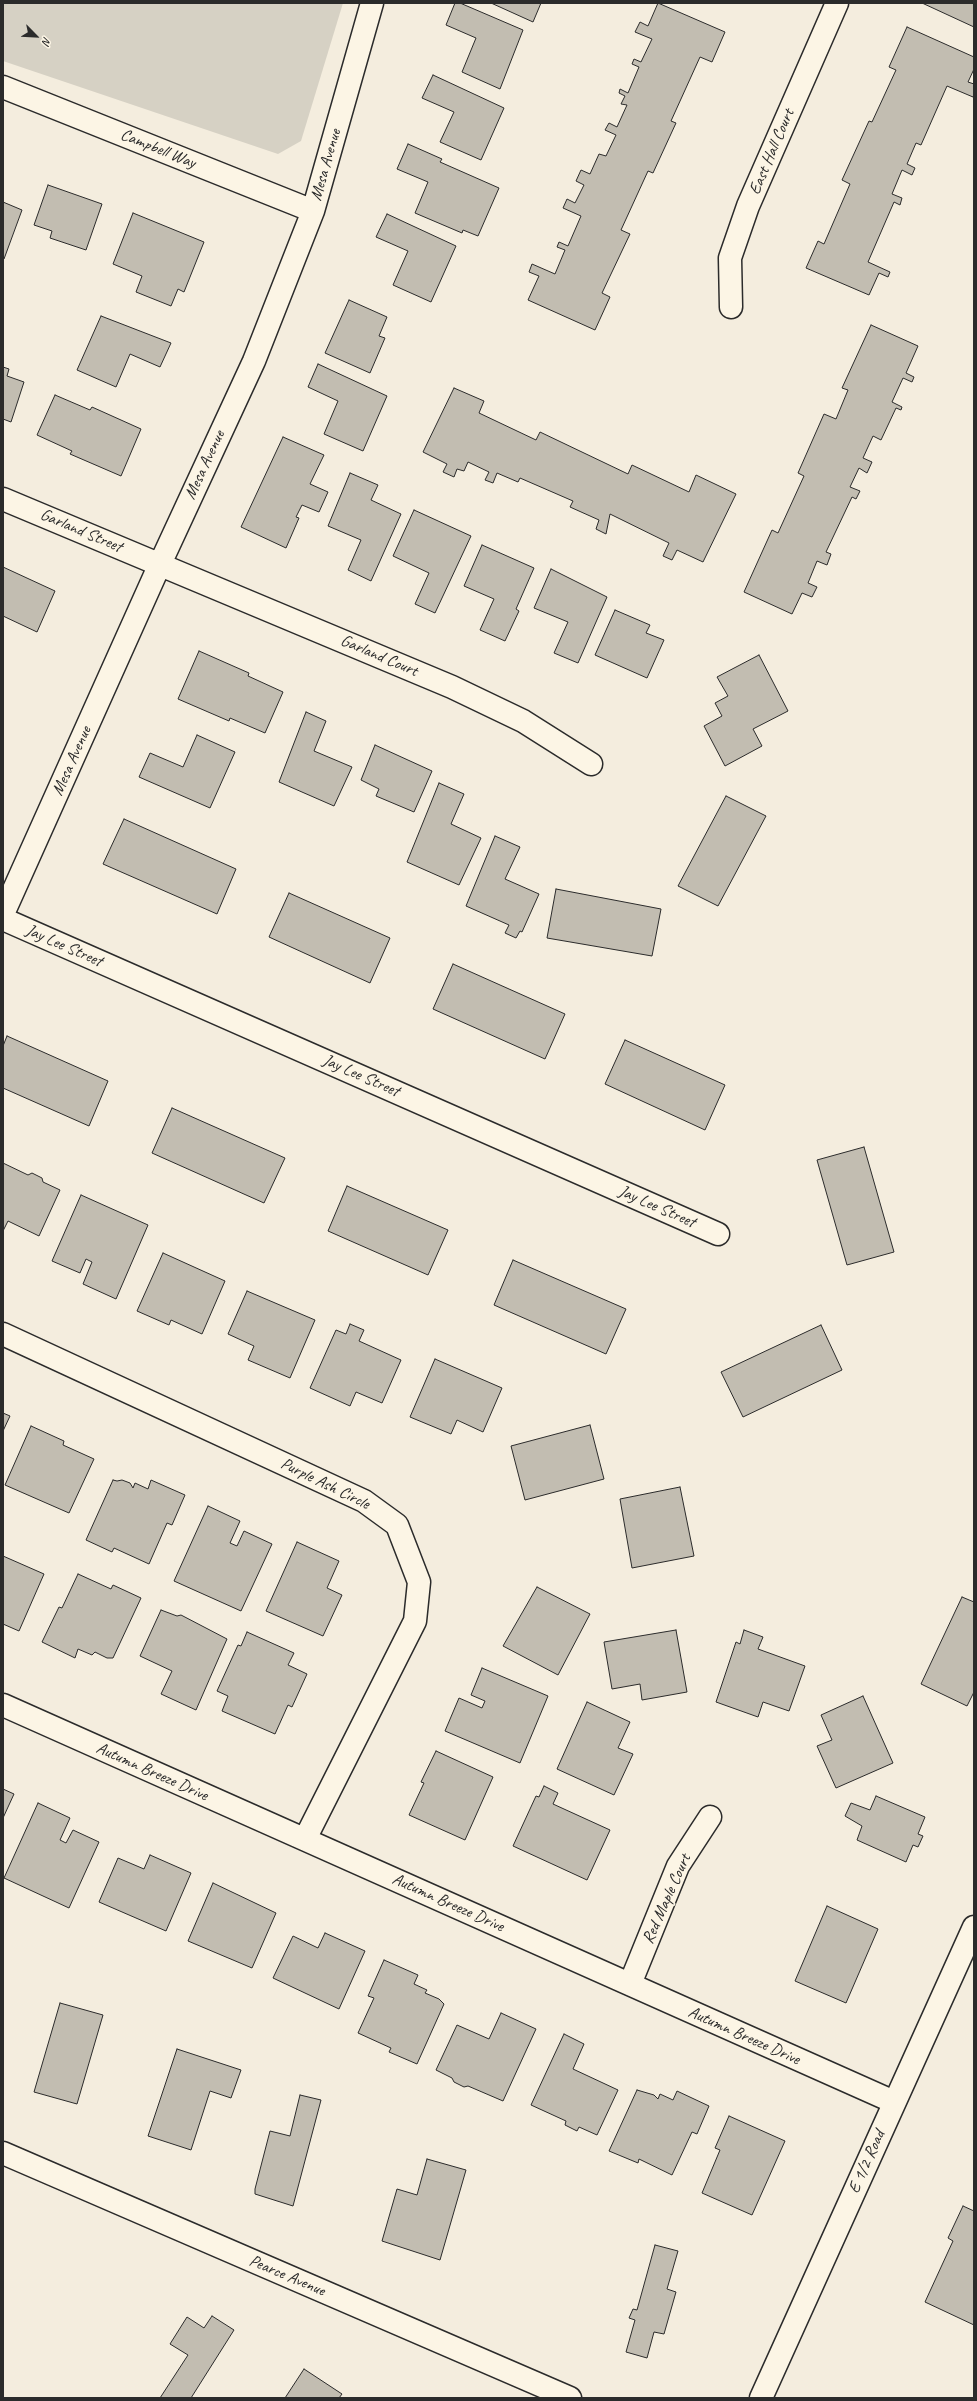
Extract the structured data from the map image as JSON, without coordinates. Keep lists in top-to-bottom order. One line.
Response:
{"streets":{"street":["Campbell Way","East Hall Court","Mesa Avenue","Garland Street","Garland Court","Jay Lee Street","Purple Ash Circle","Autumn Breeze Drive","Red Maple Court","E 1/2 Road","Pearce Avenue"]},"crossings":[["Campbell Way","Mesa Avenue"],["Mesa Avenue","Garland Street"],["Mesa Avenue","Garland Court"],["Garland Street","Garland Court"],["Purple Ash Circle","Autumn Breeze Drive"],["Autumn Breeze Drive","Red Maple Court"],["Autumn Breeze Drive","E 1/2 Road"]],"north":"bottom right"}
